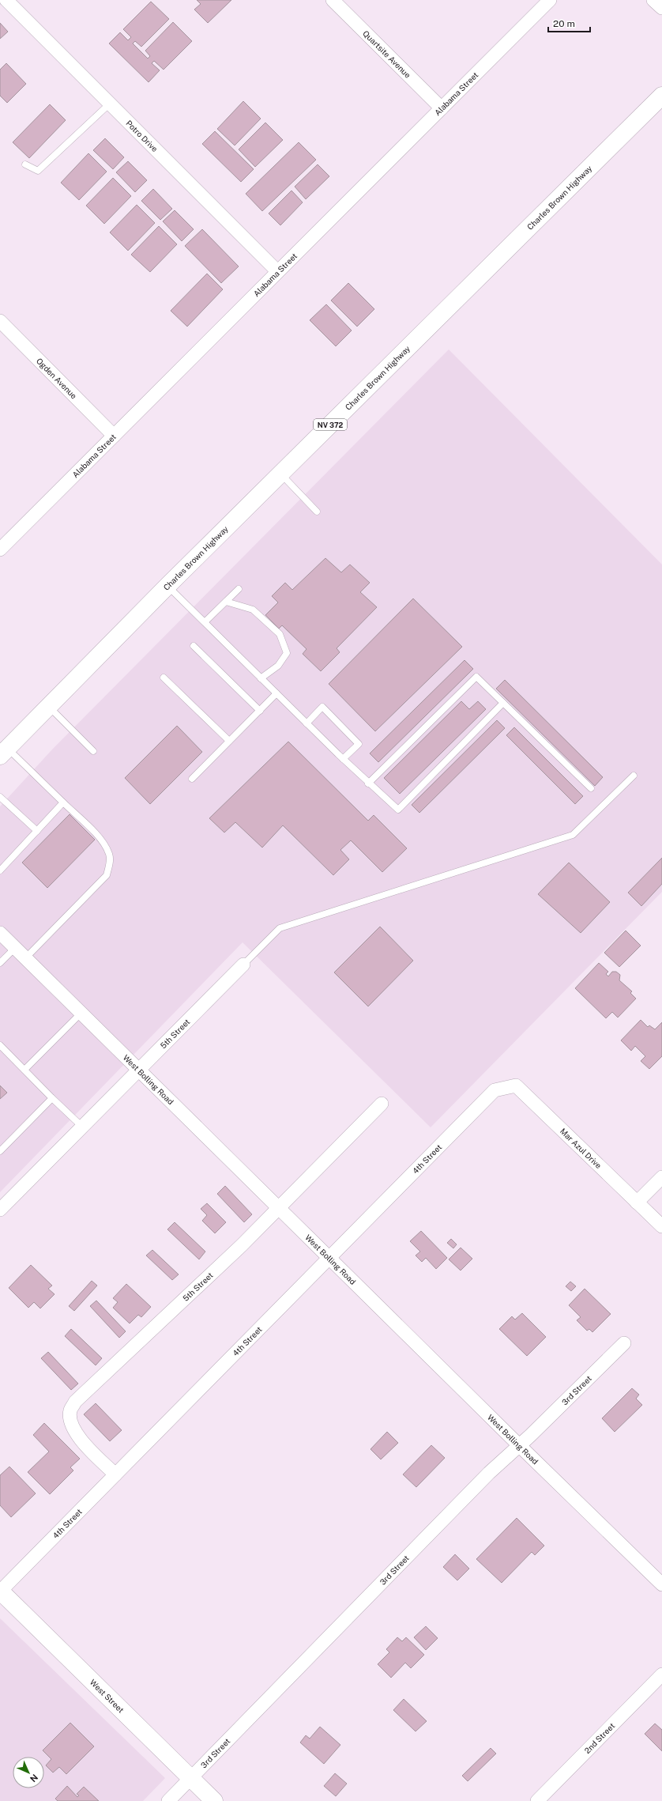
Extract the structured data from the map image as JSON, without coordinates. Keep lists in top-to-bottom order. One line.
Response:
{"streets":{"main road":["Charles Brown Highway","NV 372","West Street"],"street":["Quartsite Avenue","Alabama Street","Potro Drive","Ogden Avenue","5th Street","West Bolling Road","Mar Azul Drive","4th Street","3rd Street","2nd Street"]},"crossings":[["Quartsite Avenue","Alabama Street"],["Alabama Street","Potro Drive"],["Alabama Street","Ogden Avenue"],["5th Street","West Bolling Road"],["5th Street","4th Street"],["West Bolling Road","4th Street"],["West Bolling Road","3rd Street"],["Mar Azul Drive","4th Street"],["4th Street","West Street"],["3rd Street","West Street"]],"scale_bar":"20 m","north":"bottom right"}
